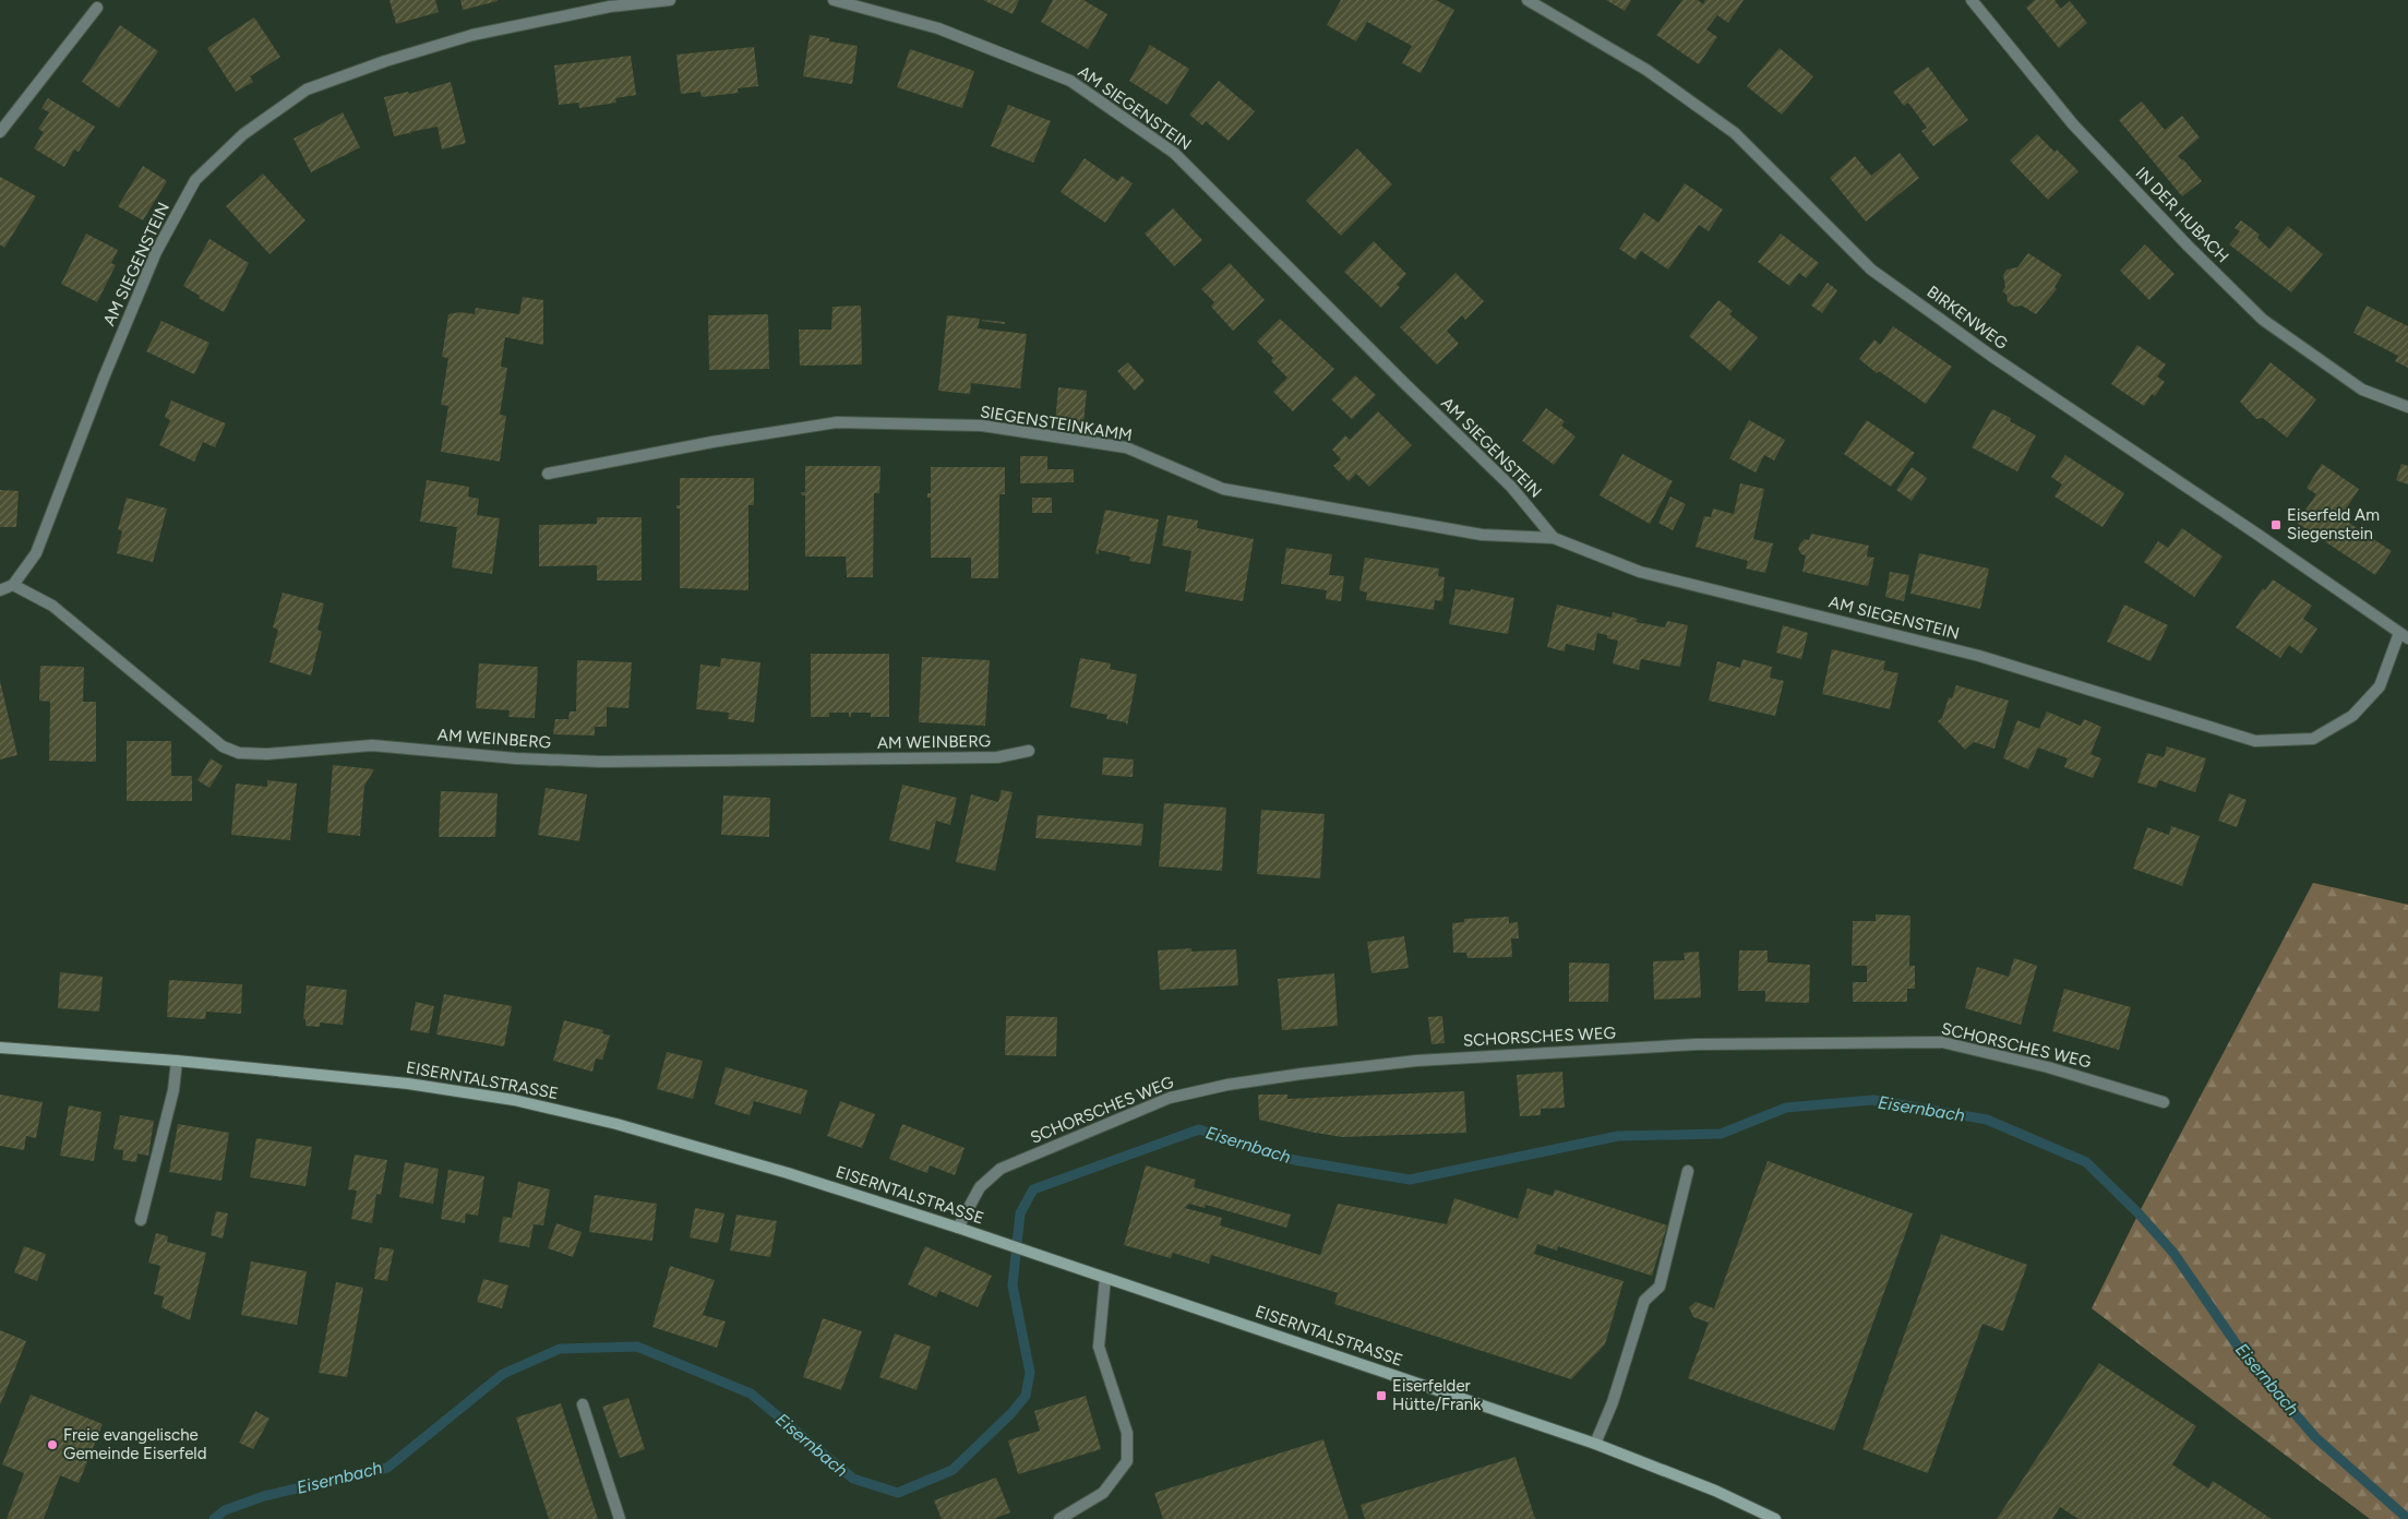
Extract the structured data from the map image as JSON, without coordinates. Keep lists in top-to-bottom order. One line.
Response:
{"streets":{"main road":["EISERNTALSTRASSE"],"street":["AM SIEGENSTEIN","IN DER HUBACH","BIRKENWEG","SIEGENSTEINKAMM","AM WEINBERG","SCHORSCHES WEG"]},"crossings":[["AM SIEGENSTEIN","BIRKENWEG"],["AM SIEGENSTEIN","SIEGENSTEINKAMM"],["AM SIEGENSTEIN","AM WEINBERG"],["SCHORSCHES WEG","EISERNTALSTRASSE"]],"water":["Eisernbach"],"places":{"transit":["Eiserfeld Am Siegenstein","Eiserfelder Hütte/Frank"],"other":["Freie evangelische Gemeinde Eiserfeld"]}}
